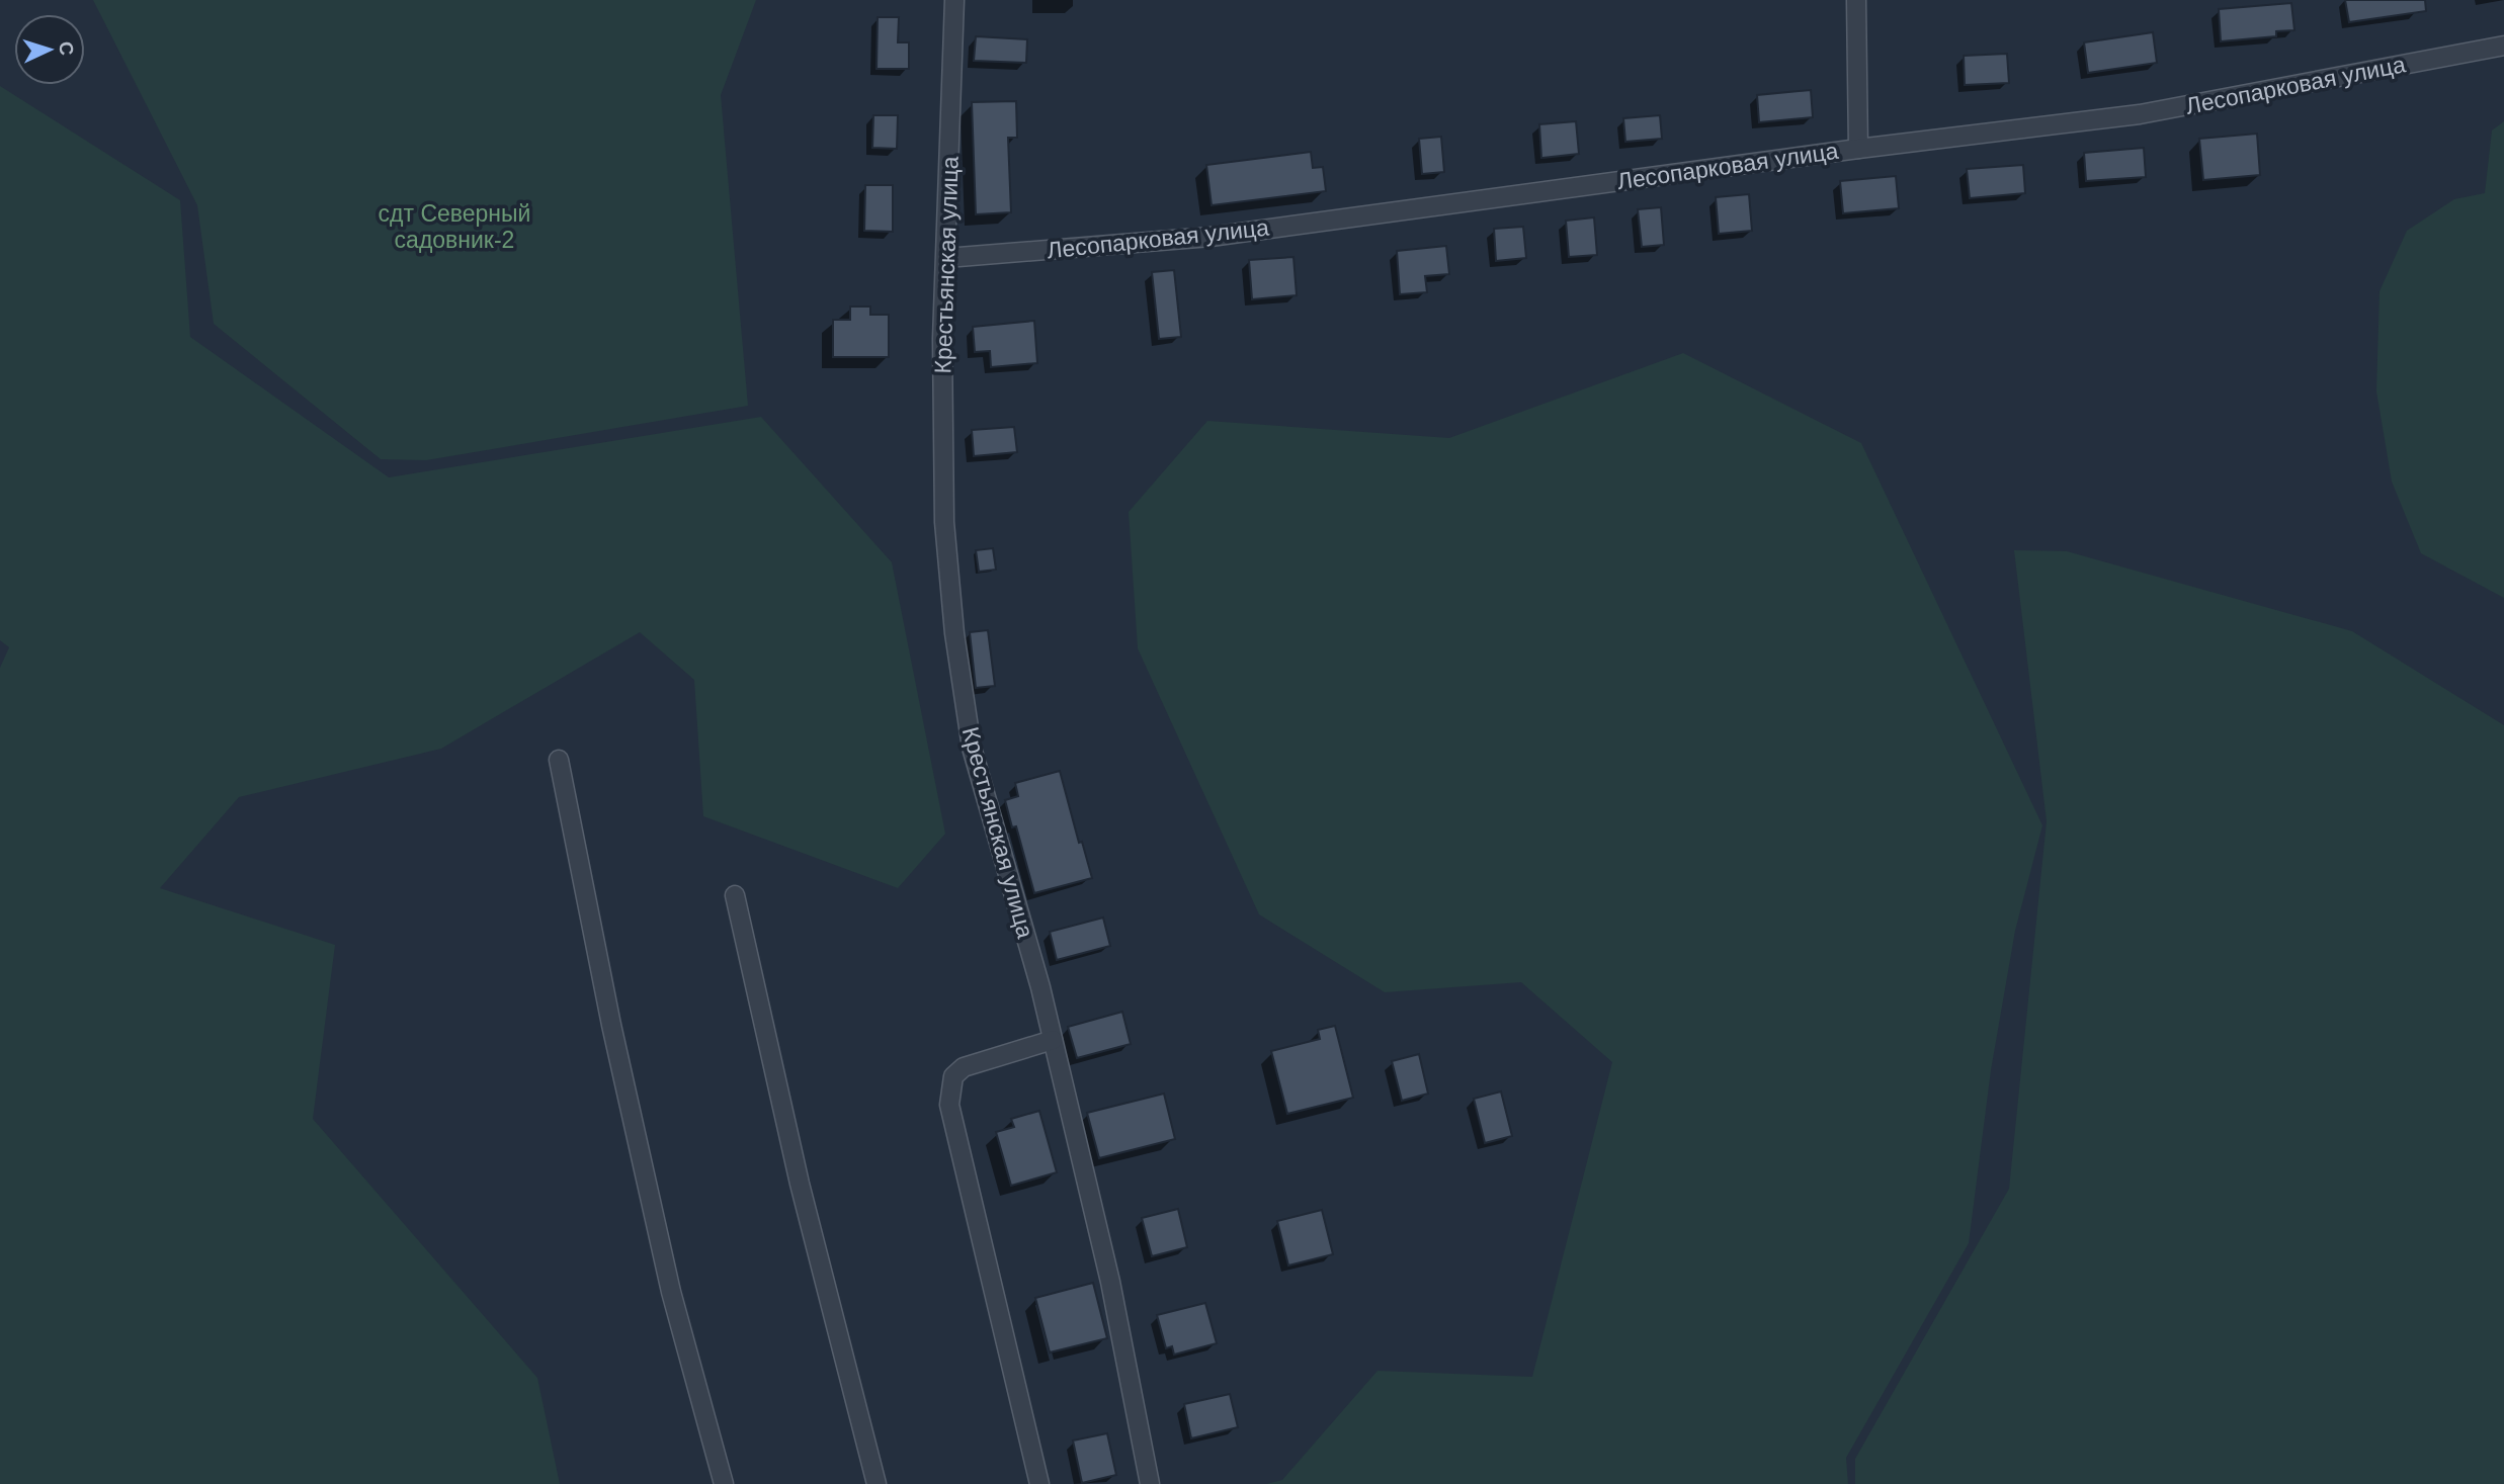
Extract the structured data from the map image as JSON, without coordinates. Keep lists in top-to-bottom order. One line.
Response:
{"streets":{"street":["Лесопарковая улица","Крестьянская улица"]},"crossings":[["Лесопарковая улица","Крестьянская улица"]],"parks":["сдт Северный садовник-2"],"north":"right"}
